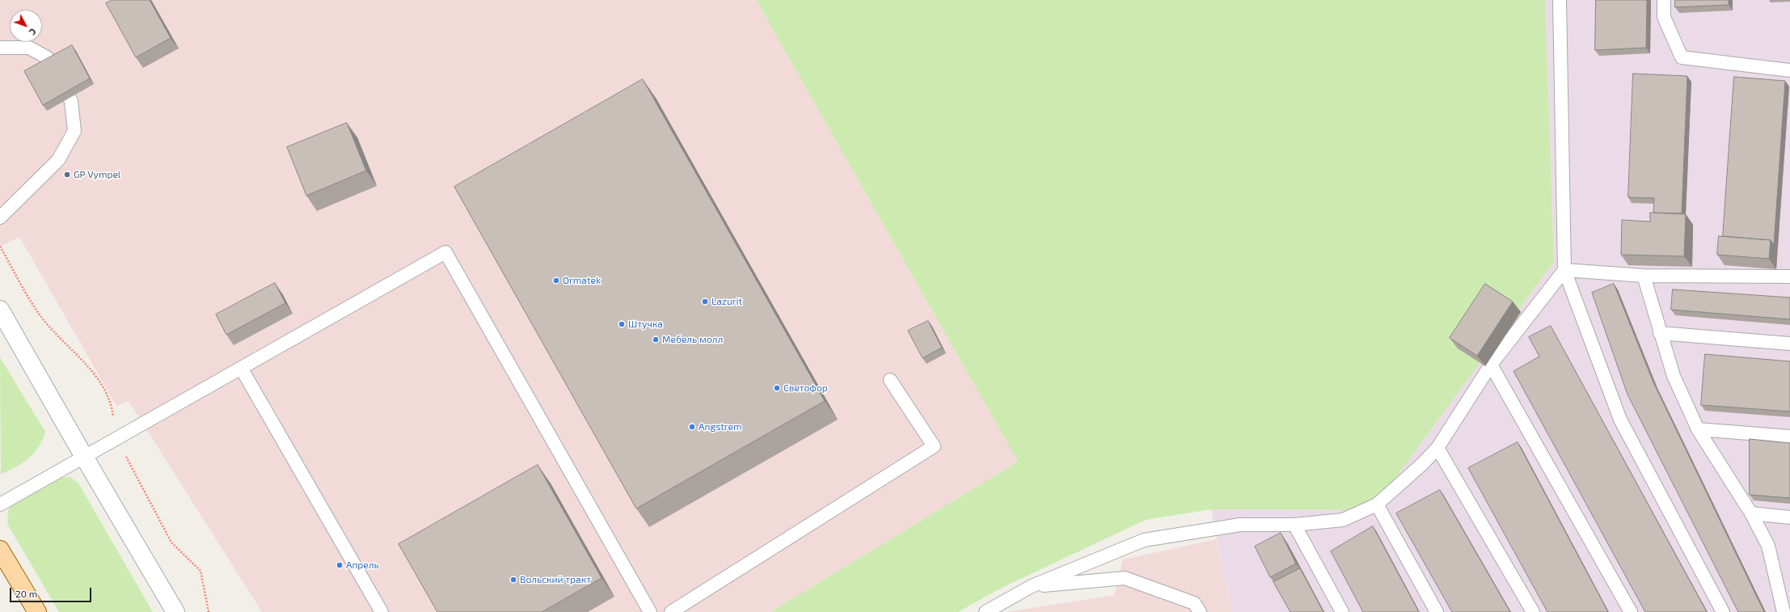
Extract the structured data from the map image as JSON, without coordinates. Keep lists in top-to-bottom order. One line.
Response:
{"places":["GP Vympel","Ormatek","Lazurit","Штучка","Мебель молл","Светофор","Angstrem","Апрель","Вольский тракт"],"scale_bar":"20 m","north":"bottom right"}
